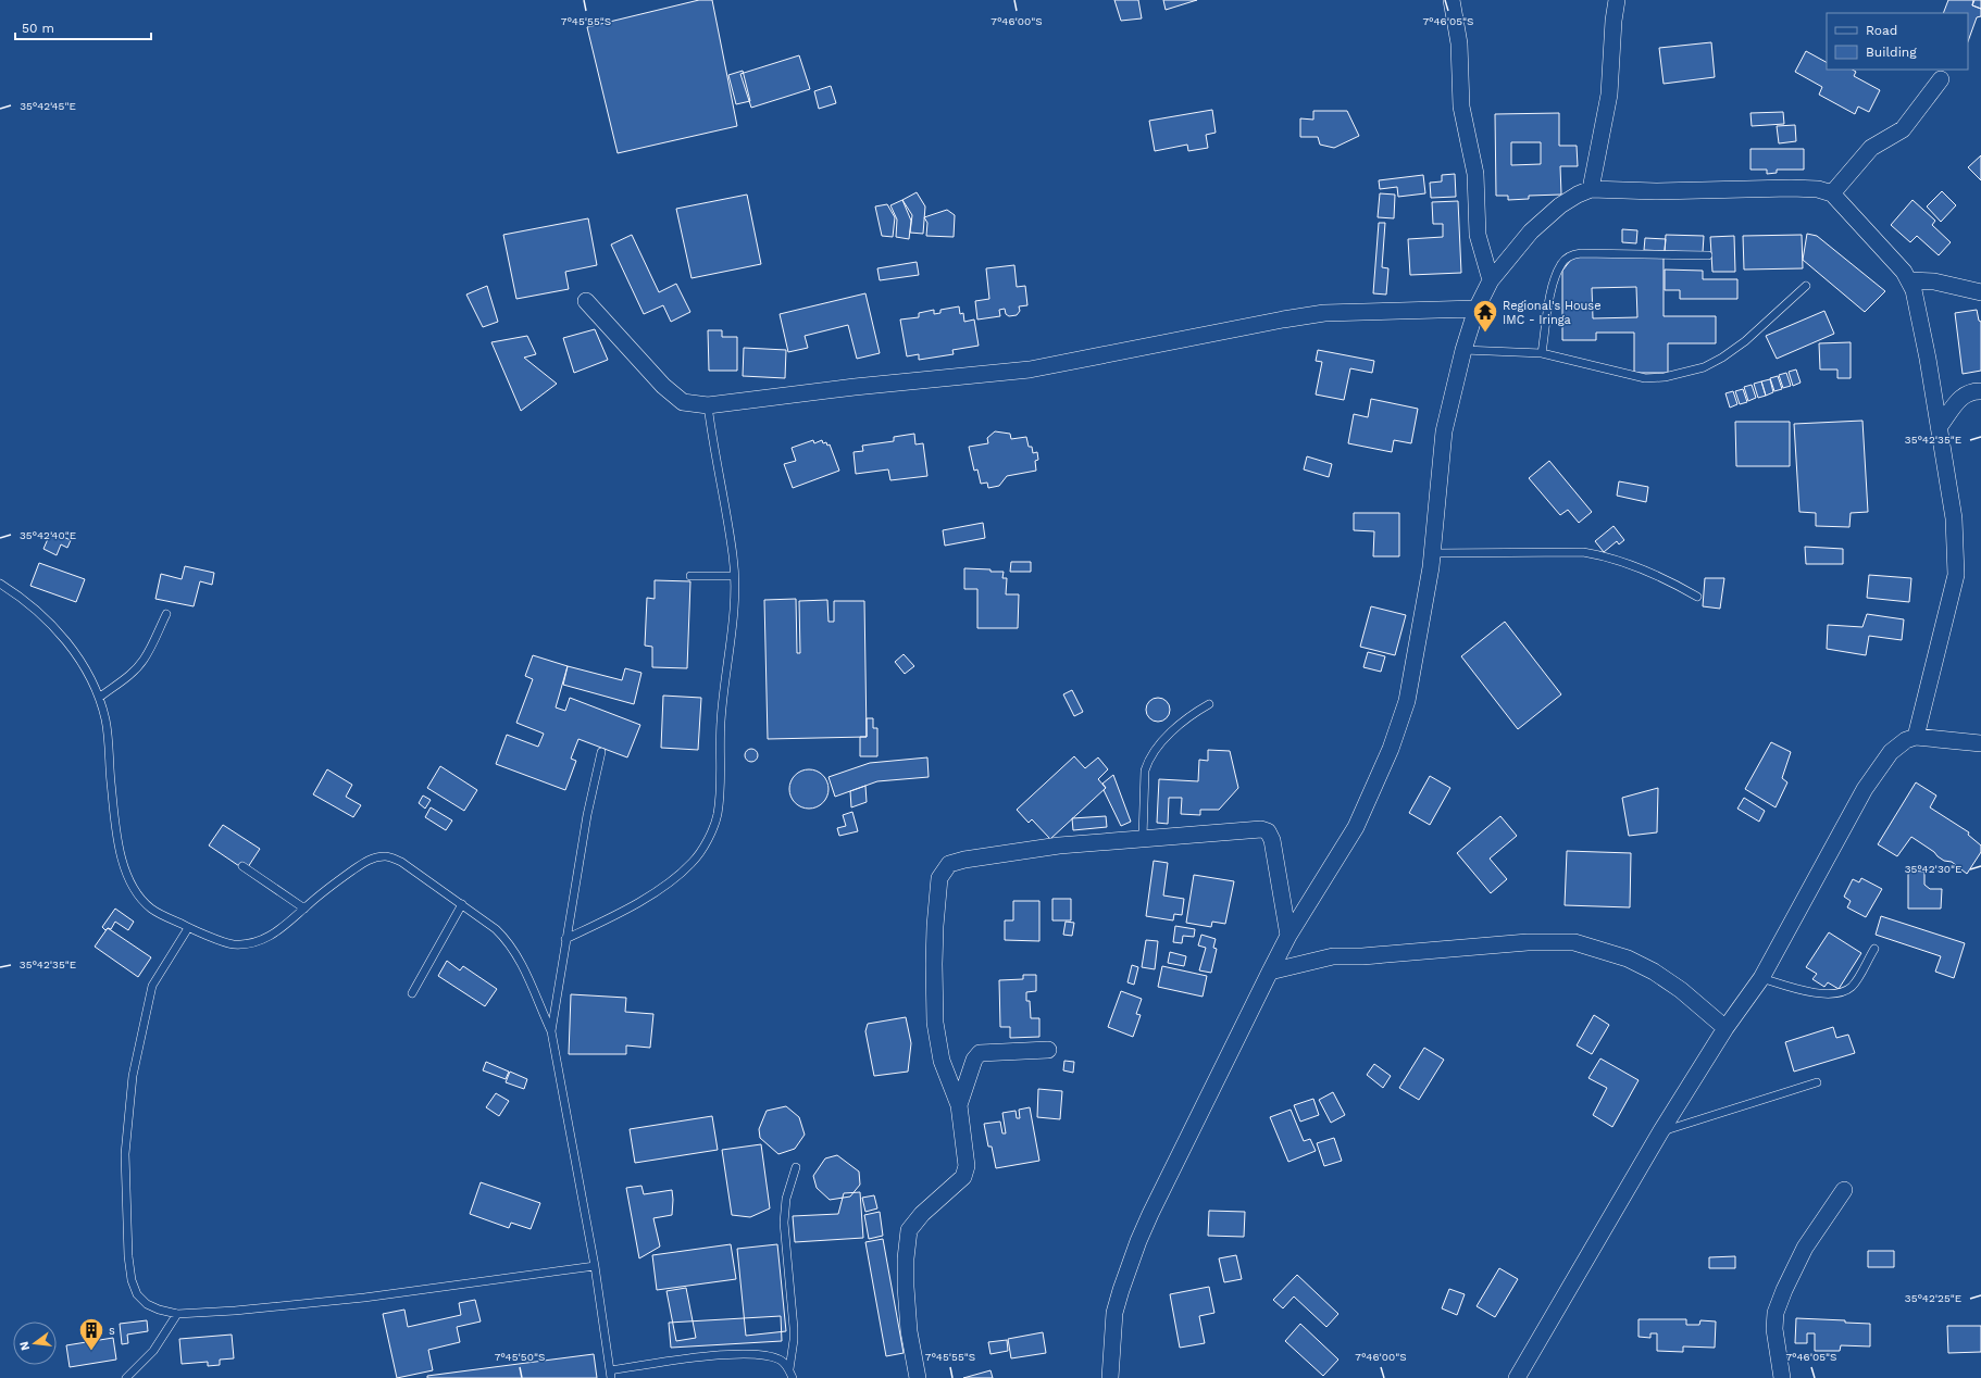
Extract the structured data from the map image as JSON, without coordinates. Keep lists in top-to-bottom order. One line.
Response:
{"places":{"temple":["Regional's House IMC - Iringa"],"building":["s"]},"legend":["Road","Building"],"scale_bar":"50 m","north":"left","coordinates":["7°46'00\"S","7°45'55\"S","7°46'05\"S","35°42'45\"E","35°42'35\"E","35°42'40\"E","35°42'30\"E","35°42'25\"E","7°45'50\"S"]}
